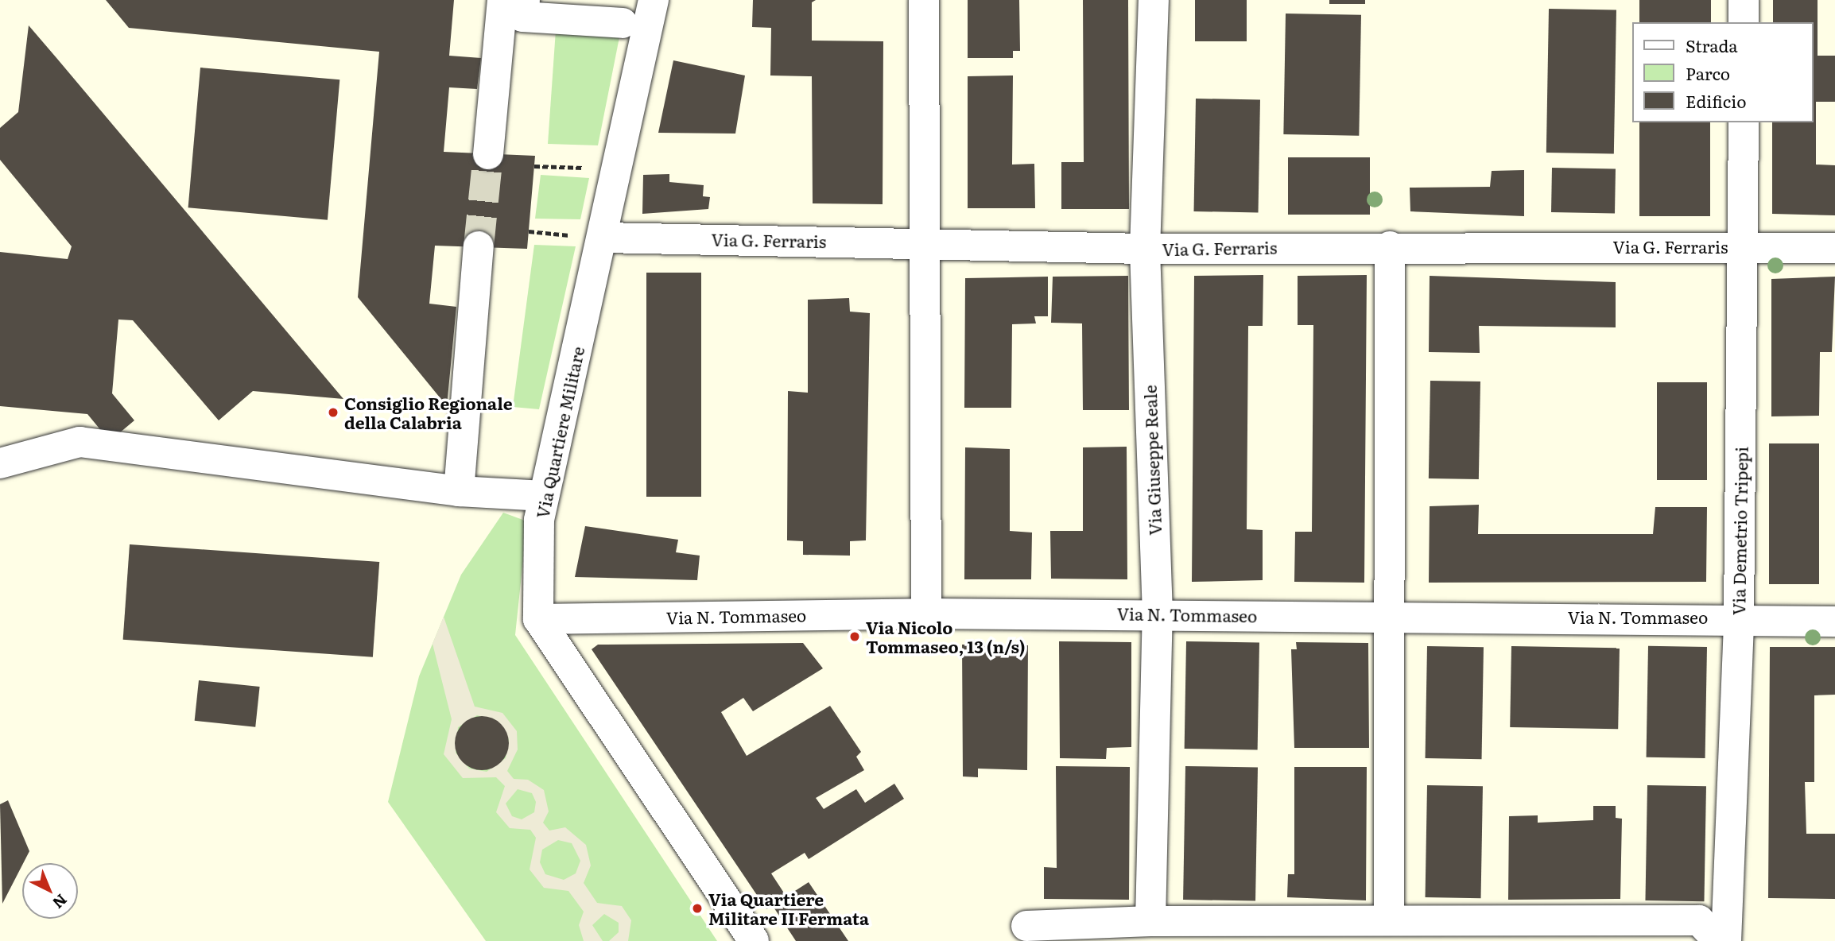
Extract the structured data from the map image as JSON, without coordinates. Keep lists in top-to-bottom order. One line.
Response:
{"streets":{"street":["Via G. Ferraris","Via Quartiere Militare","Via Giuseppe Reale","Via Demetrio Tripepi","Via N. Tommaseo"]},"crossings":[["Via G. Ferraris","Via Quartiere Militare"],["Via G. Ferraris","Via Giuseppe Reale"],["Via G. Ferraris","Via Demetrio Tripepi"],["Via Quartiere Militare","Via N. Tommaseo"],["Via Giuseppe Reale","Via N. Tommaseo"],["Via Demetrio Tripepi","Via N. Tommaseo"]],"places":["Consiglio Regionale della Calabria","Via Nicolo Tommaseo, 13 (n/s)","Via Quartiere Militare II Fermata"],"legend":["Strada","Parco","Edificio"],"north":"bottom right"}
